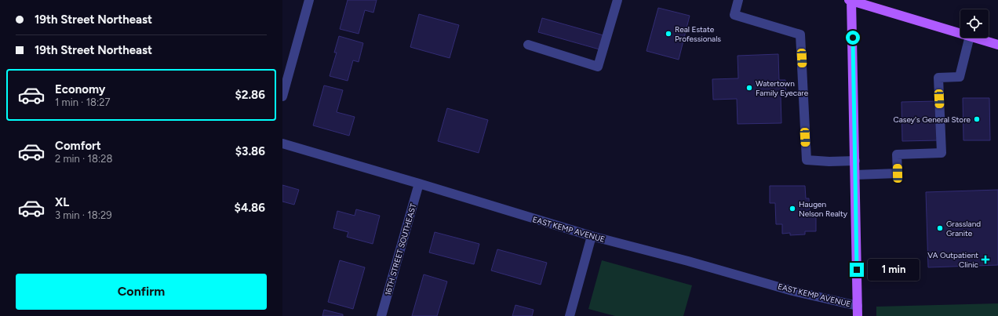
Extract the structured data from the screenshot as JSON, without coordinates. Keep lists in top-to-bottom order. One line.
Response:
{"streets":{"street":["EAST KEMP AVENUE","16TH STREET SOUTHEAST"]},"crossings":[["EAST KEMP AVENUE","16TH STREET SOUTHEAST"]],"places":{"other":["Real Estate Professionals","Watertown Family Eyecare","Casey's General Store","Haugen Nelson Realty","Grassland Granite"],"health":["VA Outpatient Clinic"]},"page":{"banner":["19th Street Northeast","19th Street Northeast"],"list":[{"name":"Economy","note":"1 min · 18:27","value":"$2.86"},{"name":"Comfort","note":"2 min · 18:28","value":"$3.86"},{"name":"XL","note":"3 min · 18:29","value":"$4.86"}],"bubble":"1 min","buttons":"Confirm"}}
